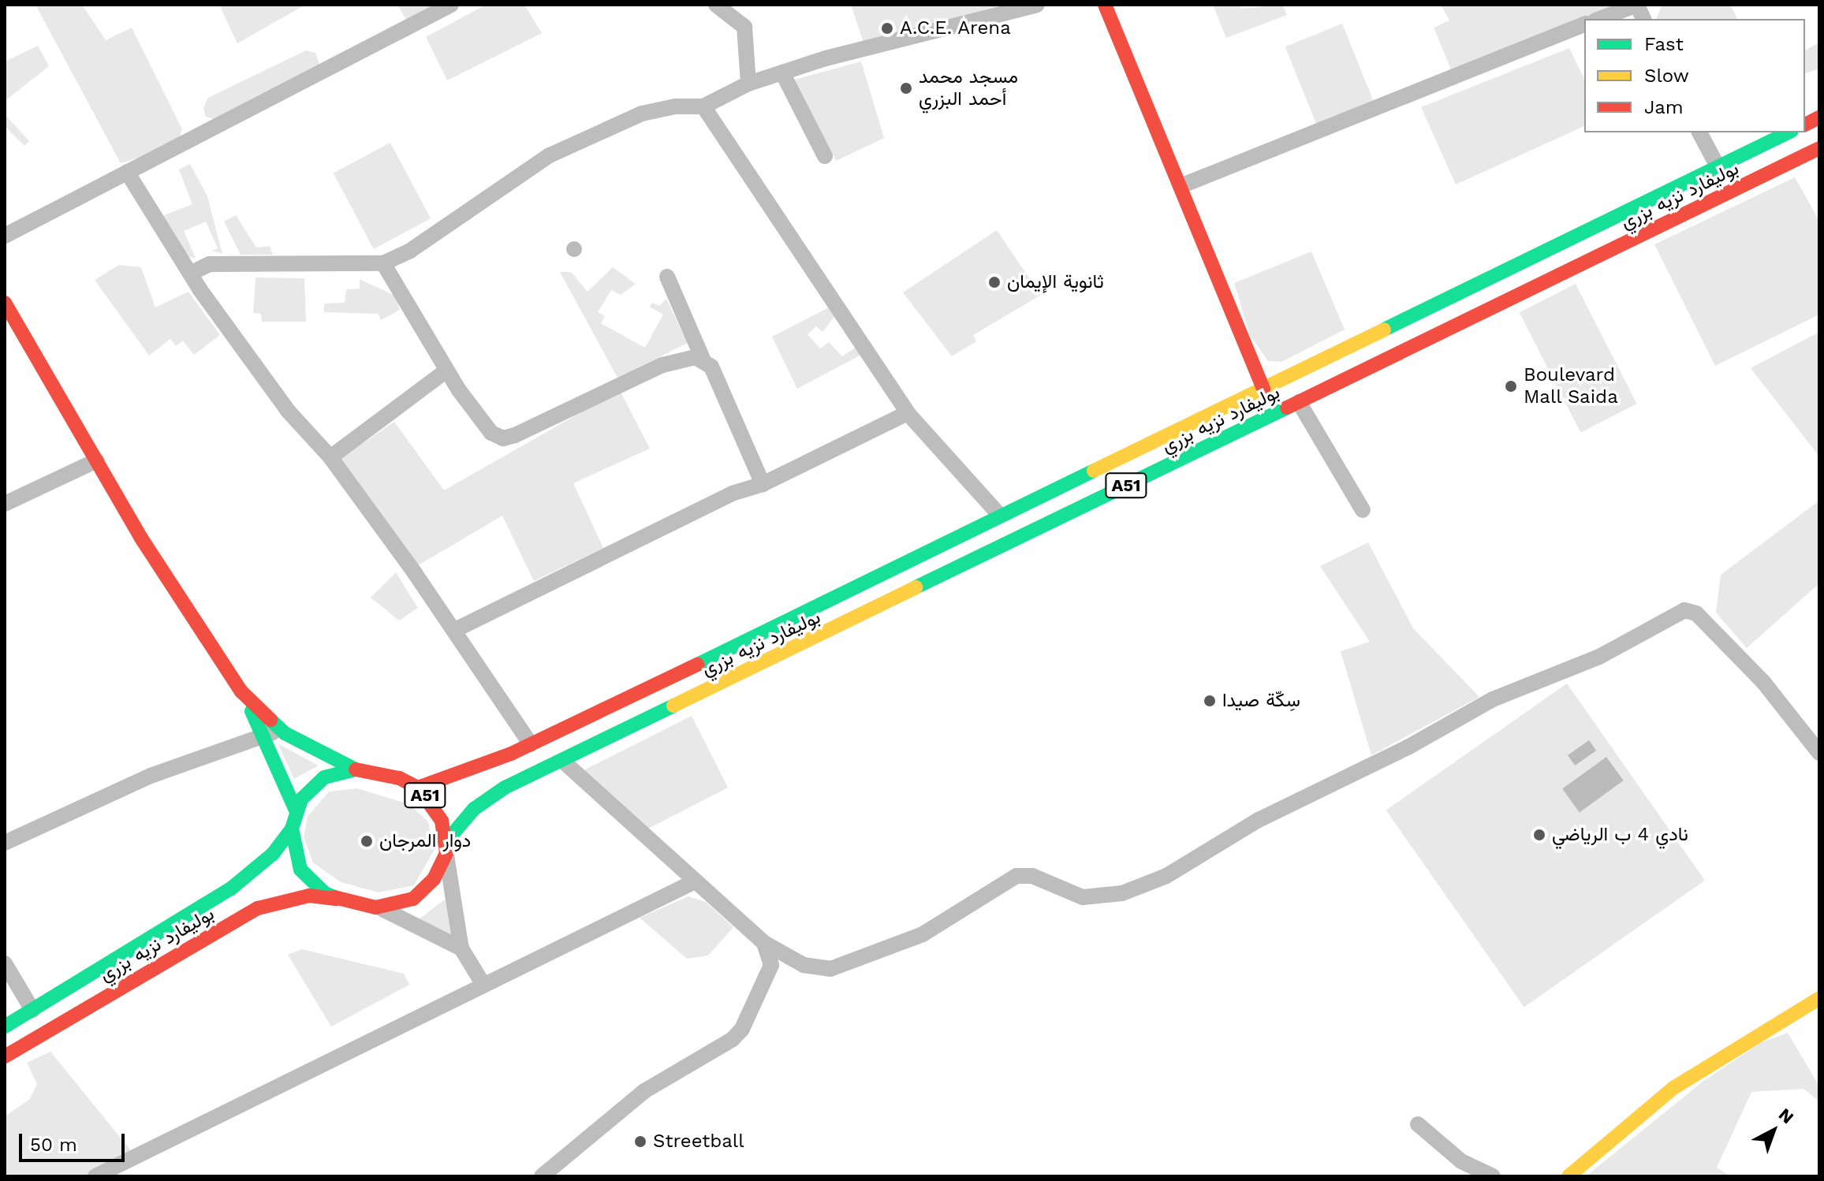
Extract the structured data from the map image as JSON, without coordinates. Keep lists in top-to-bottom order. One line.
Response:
{"streets":{"main road":["بوليفارد نزيه بزري","A51"]},"crossings":[["بوليفارد نزيه بزري","A51"]],"places":["A.C.E. Arena","مسجد محمد أحمد البزري","ثانوية الإيمان","Boulevard Mall Saida","سِكّة صيدا","نادي 4 ب الرياضي","دوار المرجان","Streetball"],"legend":["Fast","Slow","Jam"],"scale_bar":"50 m","north":"top right"}
